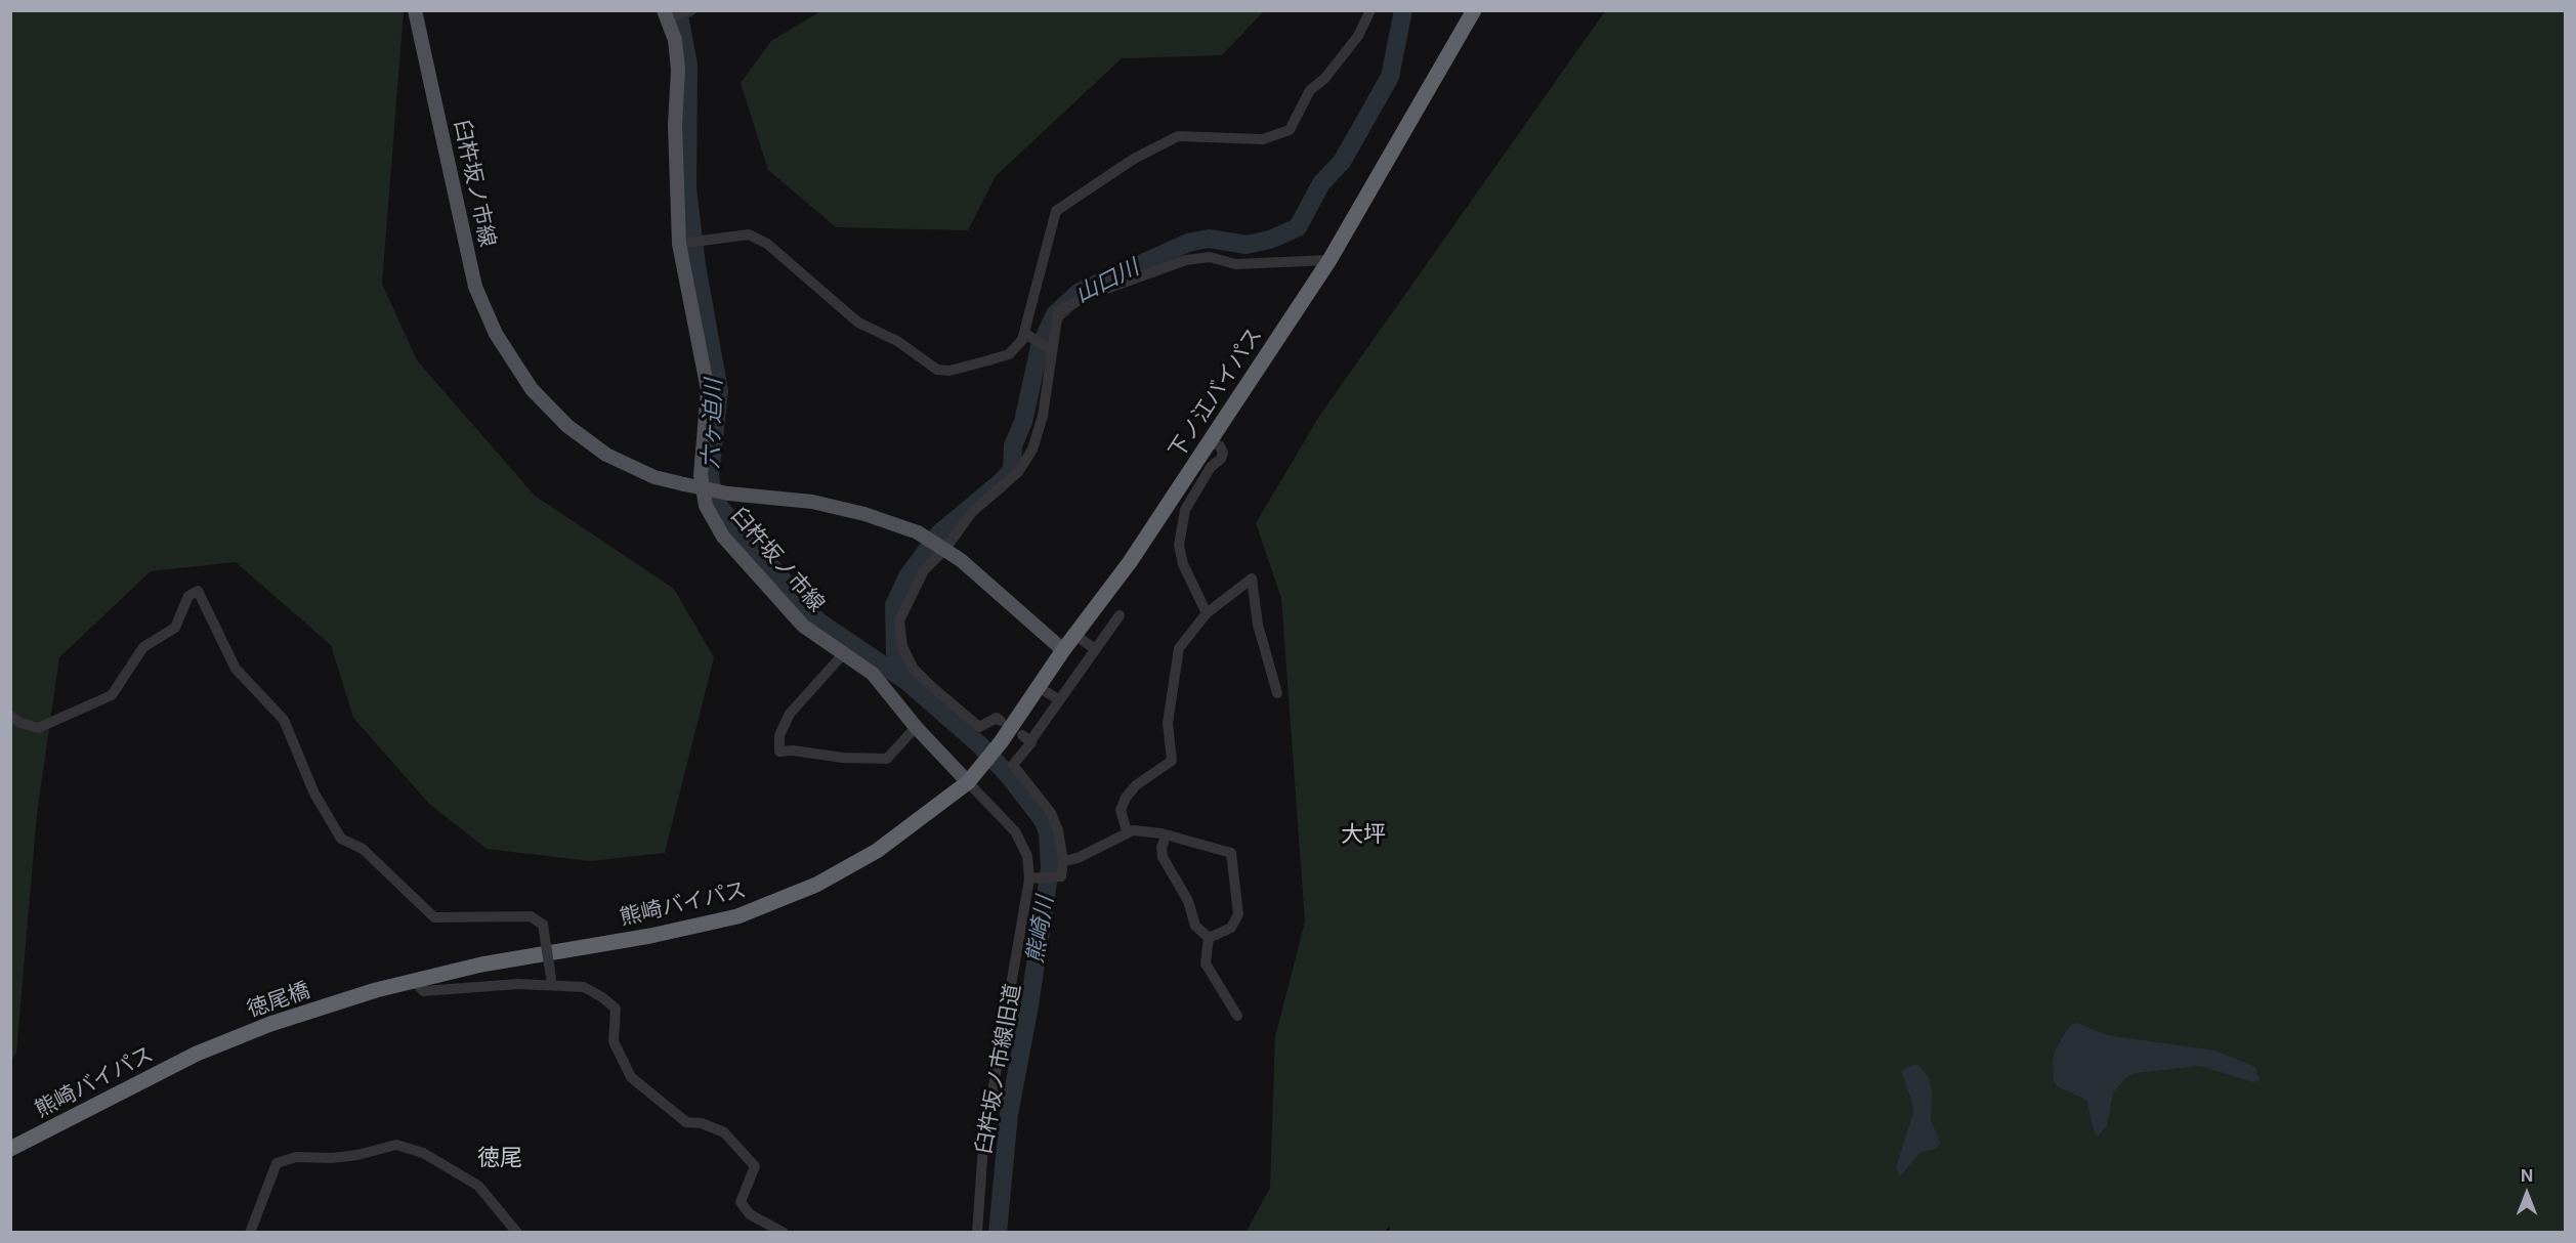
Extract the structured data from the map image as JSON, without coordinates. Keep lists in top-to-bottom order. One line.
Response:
{"streets":{"highway":["下ノ江バイパス","熊崎バイパス","徳尾橋"],"main road":["臼杵坂ノ市線"],"street":["臼杵坂ノ市線旧道"]},"crossings":[["臼杵坂ノ市線","下ノ江バイパス"],["臼杵坂ノ市線","熊崎バイパス"],["臼杵坂ノ市線","臼杵坂ノ市線旧道"],["下ノ江バイパス","熊崎バイパス"],["下ノ江バイパス","臼杵坂ノ市線旧道"],["熊崎バイパス","徳尾橋"],["熊崎バイパス","臼杵坂ノ市線旧道"]],"districts":["大坪","徳尾"],"water":["山口川","六ヶ迫川","熊崎川"],"north":"top"}
